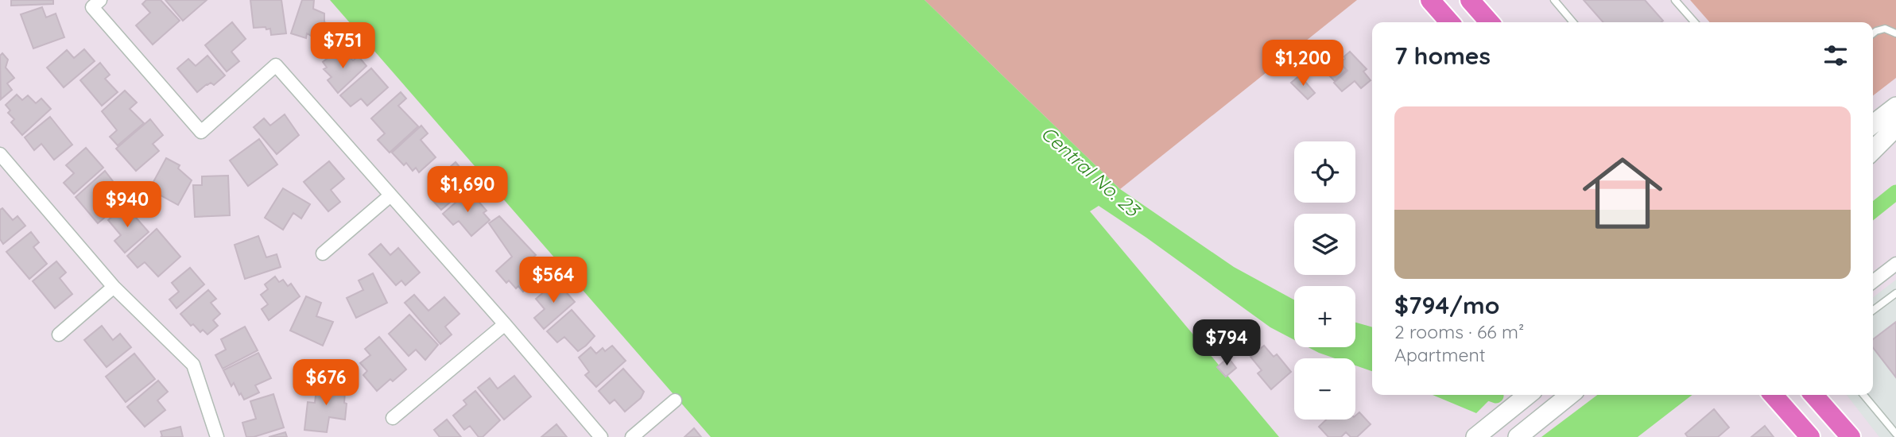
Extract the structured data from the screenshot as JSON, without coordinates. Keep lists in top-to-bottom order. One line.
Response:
{"water":["Central No. 23"],"page":{"price":["$751","$1,200","$1,690","$940","$564","$794","$676"],"heading":"7 homes","list":[{"name":"$794/mo","note":"2 rooms · 66 m² · Apartment"}],"map_buttons":["+","−"]}}
